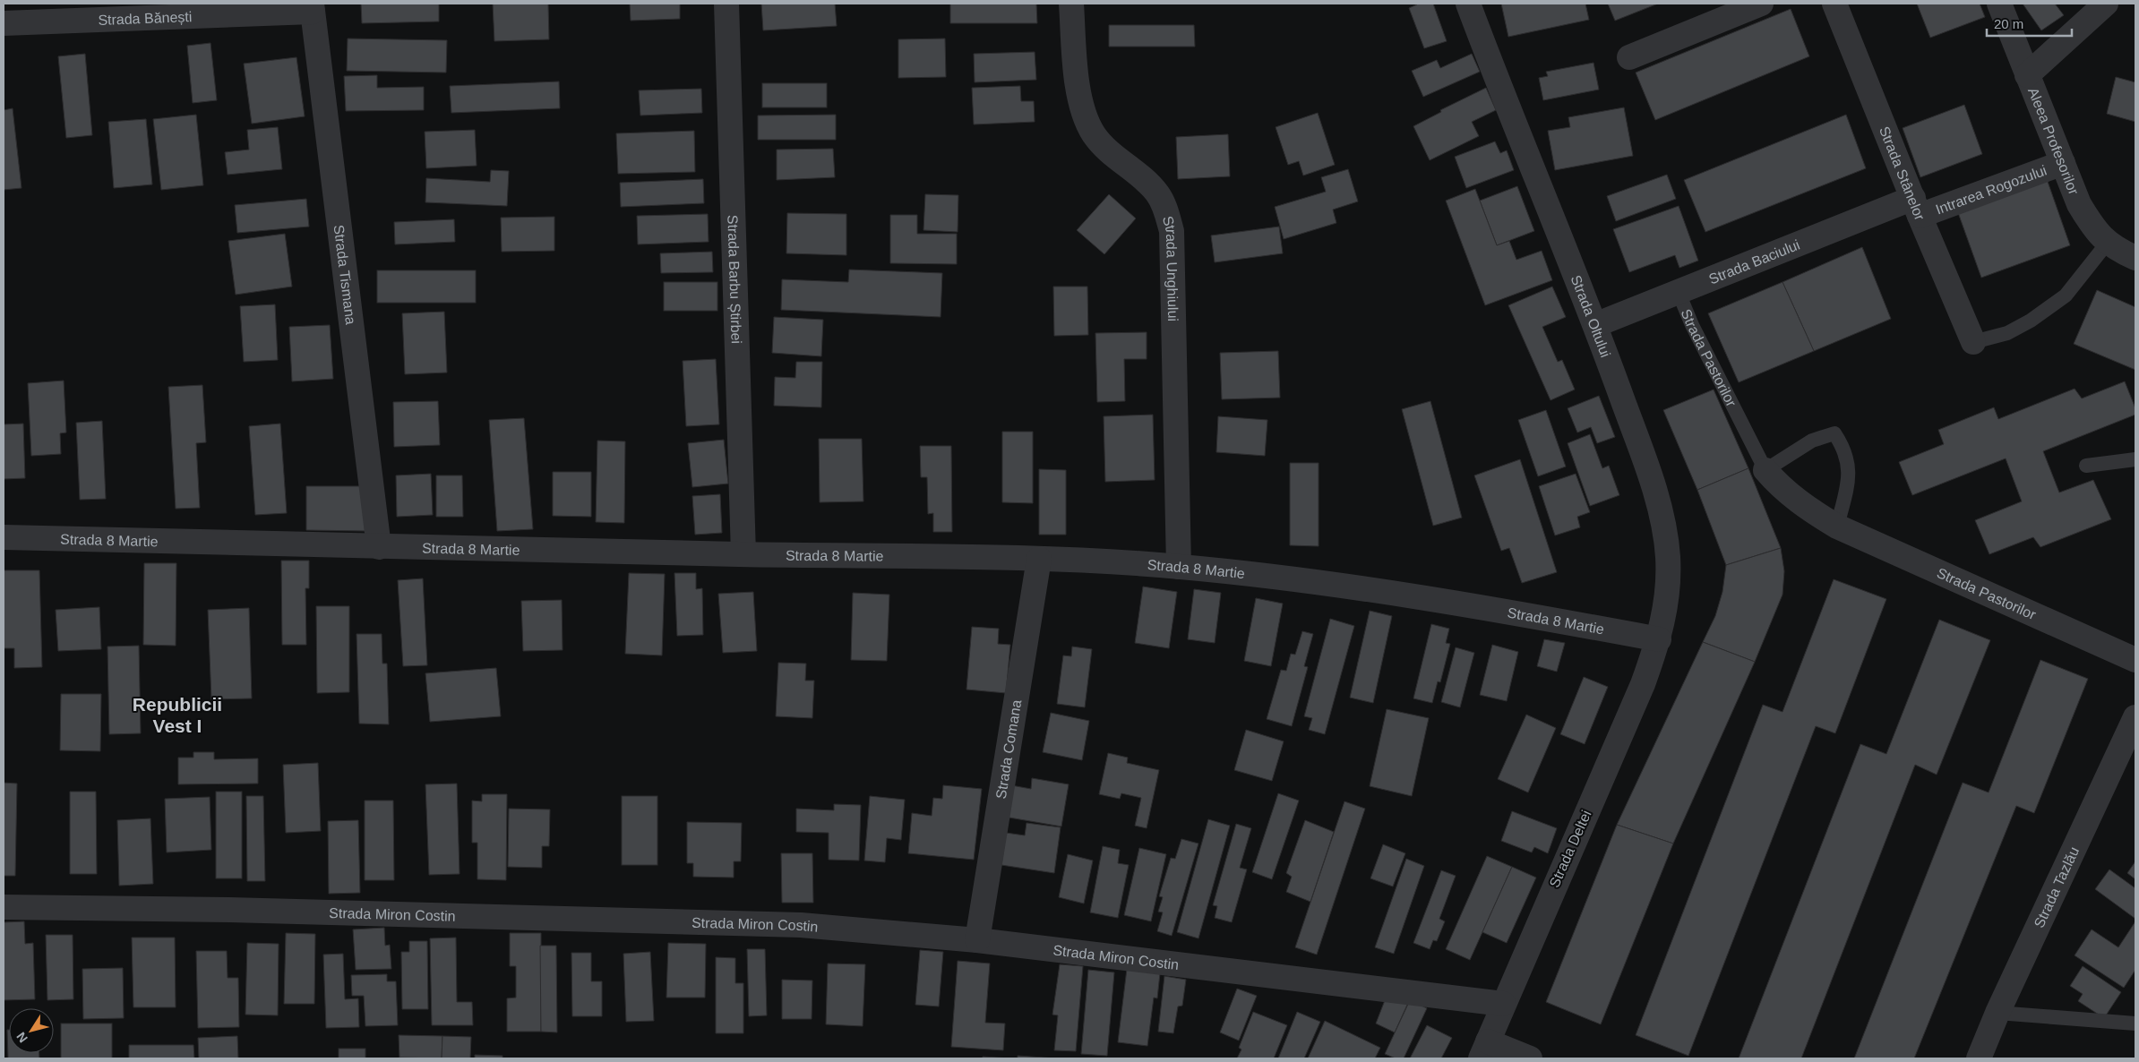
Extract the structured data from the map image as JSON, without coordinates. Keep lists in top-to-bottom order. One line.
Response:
{"streets":{"street":["Strada Bănești","Aleea Profesorilor","Strada Stânelor","Intrarea Rogozului","Strada Baciului","Strada Unghiului","Strada Tismana","Strada Barbu Știrbei","Strada Oltului","Strada Pastorilor","Strada 8 Martie","Strada Comana","Strada Deltei","Strada Tazlău","Strada Miron Costin"]},"crossings":[["Strada Bănești","Strada Tismana"],["Aleea Profesorilor","Intrarea Rogozului"],["Strada Stânelor","Intrarea Rogozului"],["Strada Stânelor","Strada Baciului"],["Intrarea Rogozului","Strada Baciului"],["Strada Baciului","Strada Oltului"],["Strada Baciului","Strada Pastorilor"],["Strada Unghiului","Strada 8 Martie"],["Strada Tismana","Strada 8 Martie"],["Strada Barbu Știrbei","Strada 8 Martie"],["Strada Oltului","Strada 8 Martie"],["Strada Oltului","Strada Deltei"],["Strada 8 Martie","Strada Comana"],["Strada 8 Martie","Strada Deltei"],["Strada Comana","Strada Miron Costin"],["Strada Deltei","Strada Miron Costin"]],"districts":["Republicii Vest I"],"scale_bar":"20 m","north":"bottom left"}
